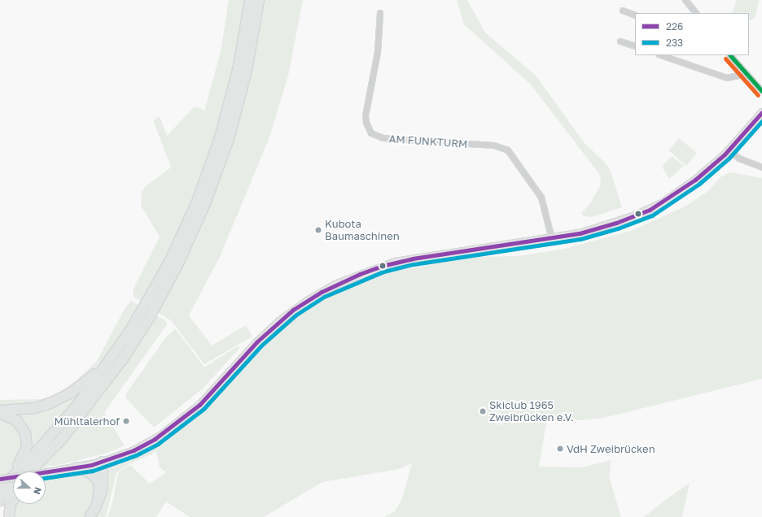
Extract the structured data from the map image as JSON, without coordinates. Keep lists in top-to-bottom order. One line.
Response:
{"streets":{"street":["AM FUNKTURM"]},"places":["Kubota Baumaschinen","Skiclub 1965 Zweibrücken e.V.","Mühltalerhof","VdH Zweibrücken"],"lines":["transit line 226","transit line 233"],"legend":["226","233"],"north":"right"}
